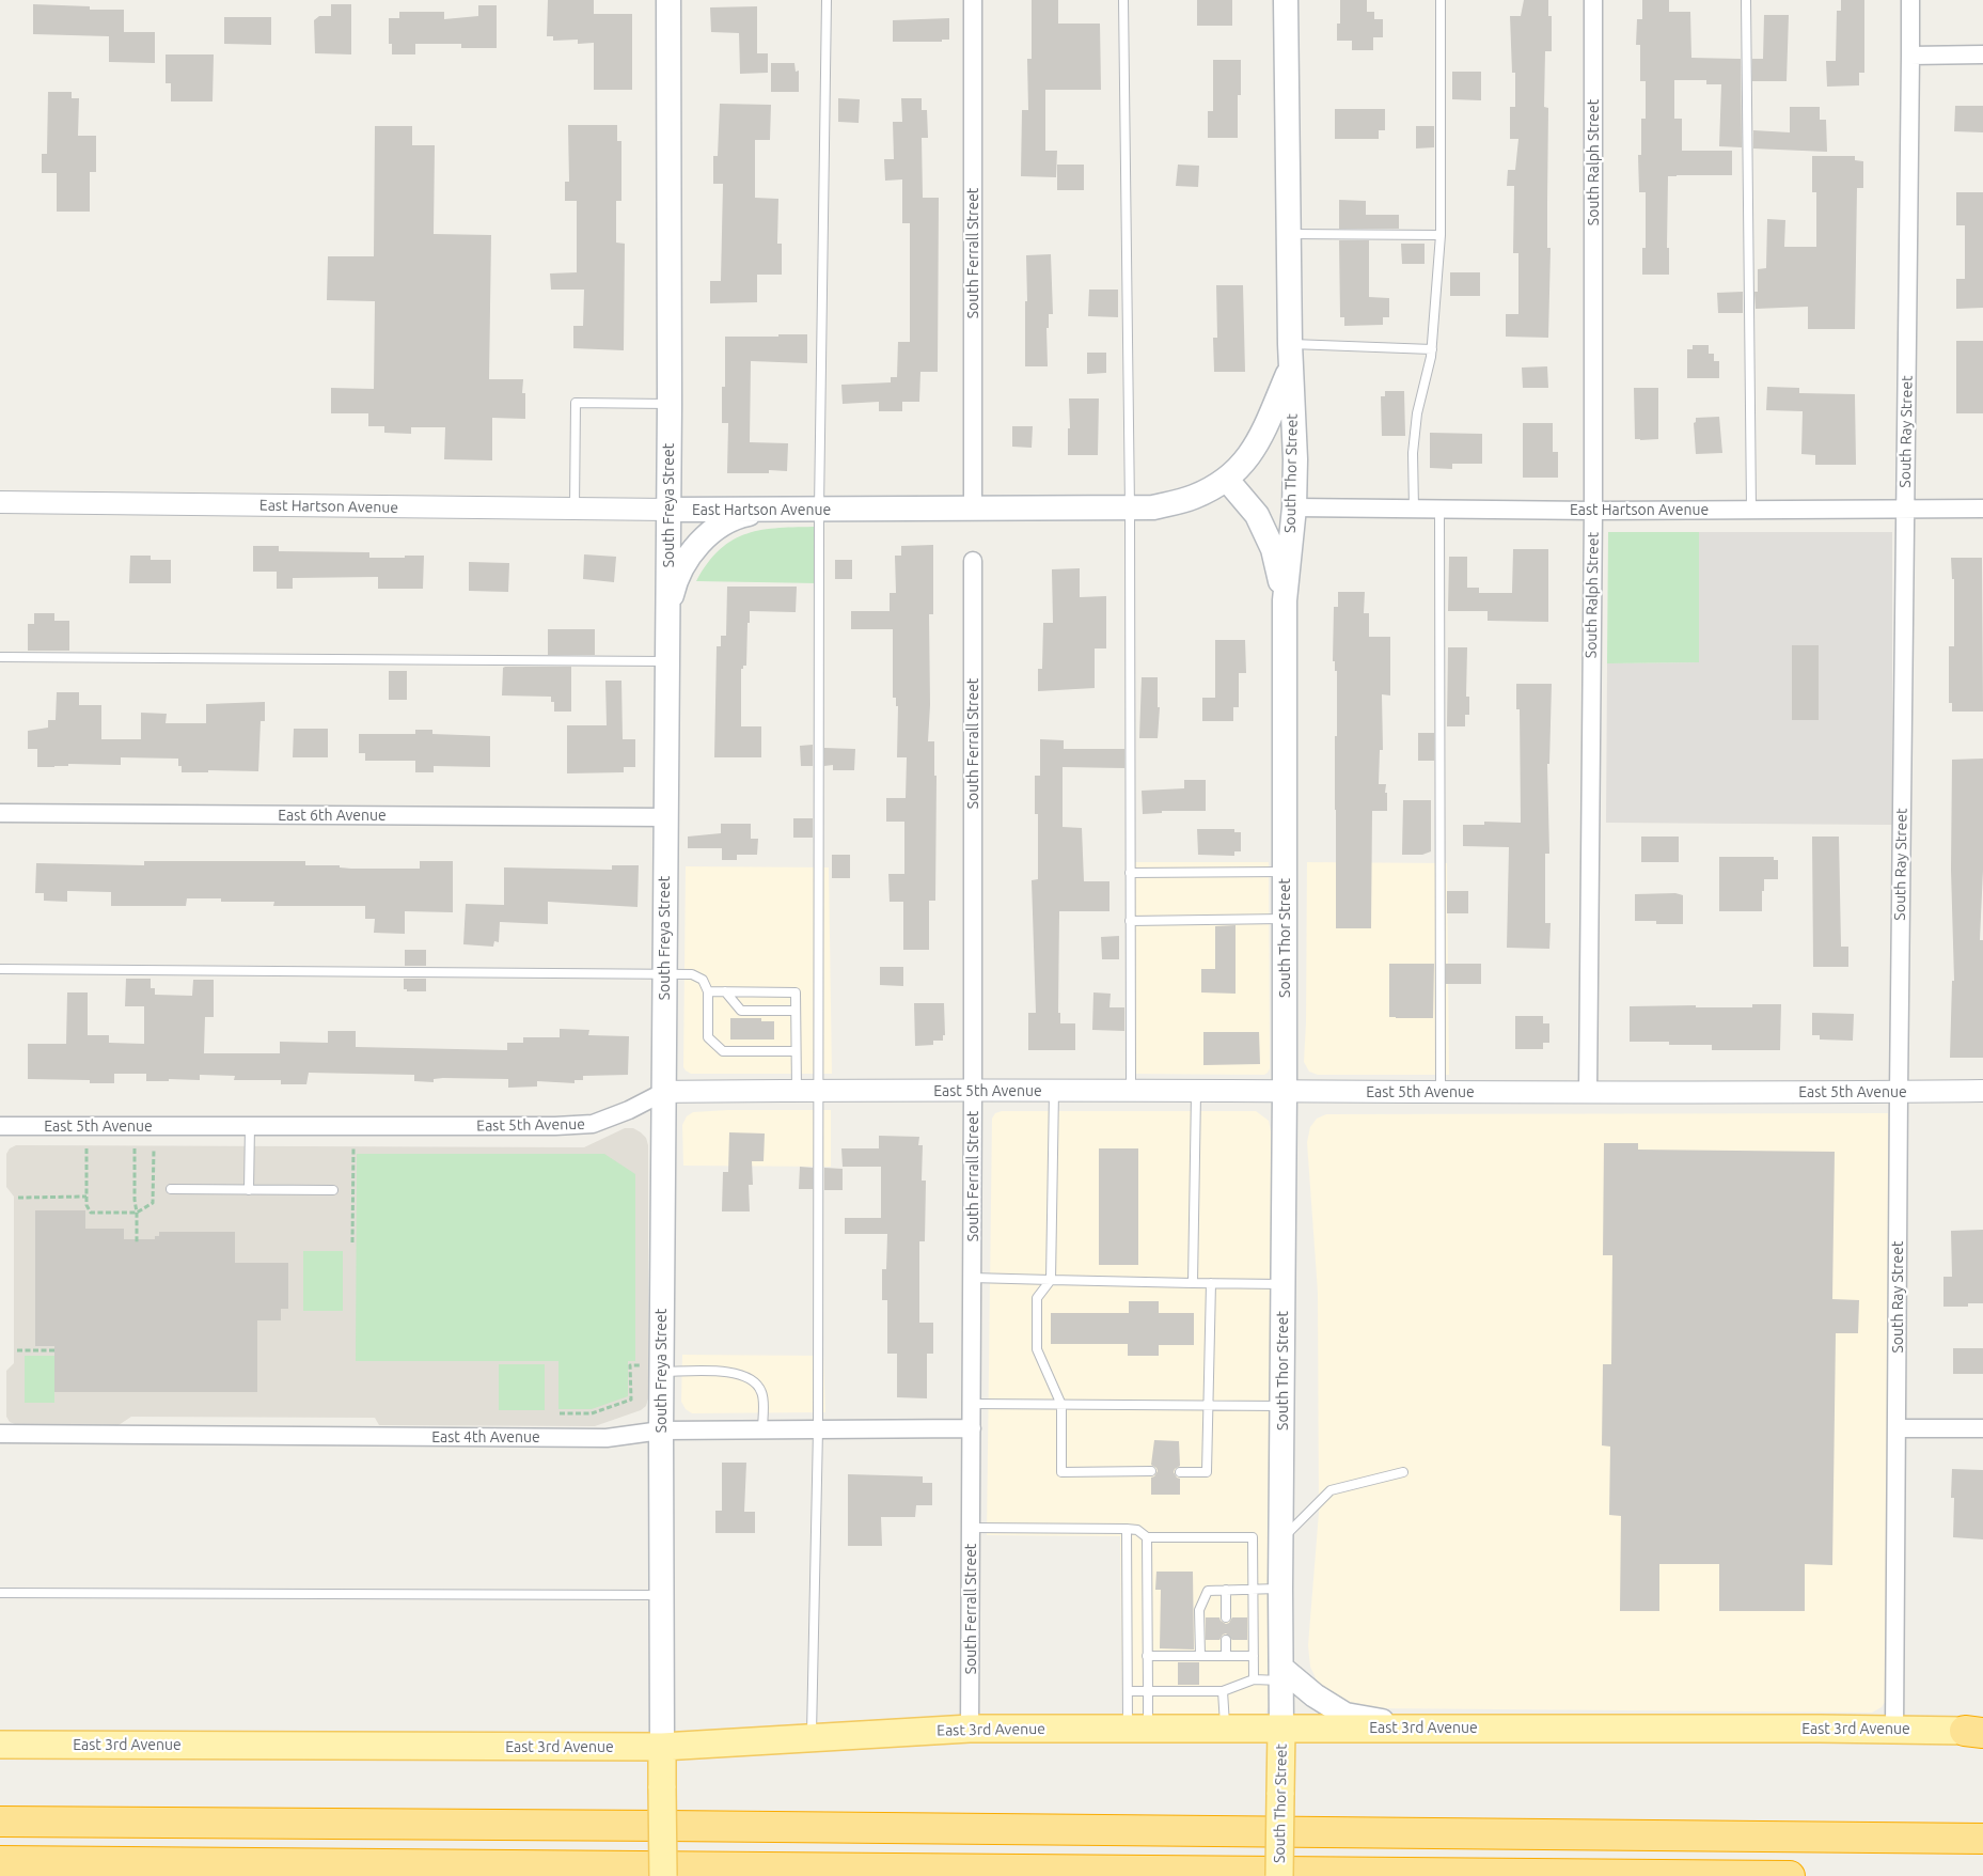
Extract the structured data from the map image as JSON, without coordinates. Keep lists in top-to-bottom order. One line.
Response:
{"streets":{"main road":["South Thor Street","South Freya Street","East Hartson Avenue","East 3rd Avenue"],"street":["South Ralph Street","South Ferrall Street","South Ray Street","East 6th Avenue","East 5th Avenue","East 4th Avenue"]},"crossings":[["South Ralph Street","East Hartson Avenue"],["South Ralph Street","East 5th Avenue"],["South Ferrall Street","East Hartson Avenue"],["South Ferrall Street","East 5th Avenue"],["South Ferrall Street","East 4th Avenue"],["South Ferrall Street","East 3rd Avenue"],["South Ray Street","East Hartson Avenue"],["South Ray Street","East 5th Avenue"],["South Ray Street","East 3rd Avenue"],["South Thor Street","East Hartson Avenue"],["South Thor Street","East 5th Avenue"],["South Thor Street","East 3rd Avenue"],["South Freya Street","East Hartson Avenue"],["South Freya Street","East 6th Avenue"],["South Freya Street","East 5th Avenue"],["South Freya Street","East 4th Avenue"],["South Freya Street","East 3rd Avenue"]]}
